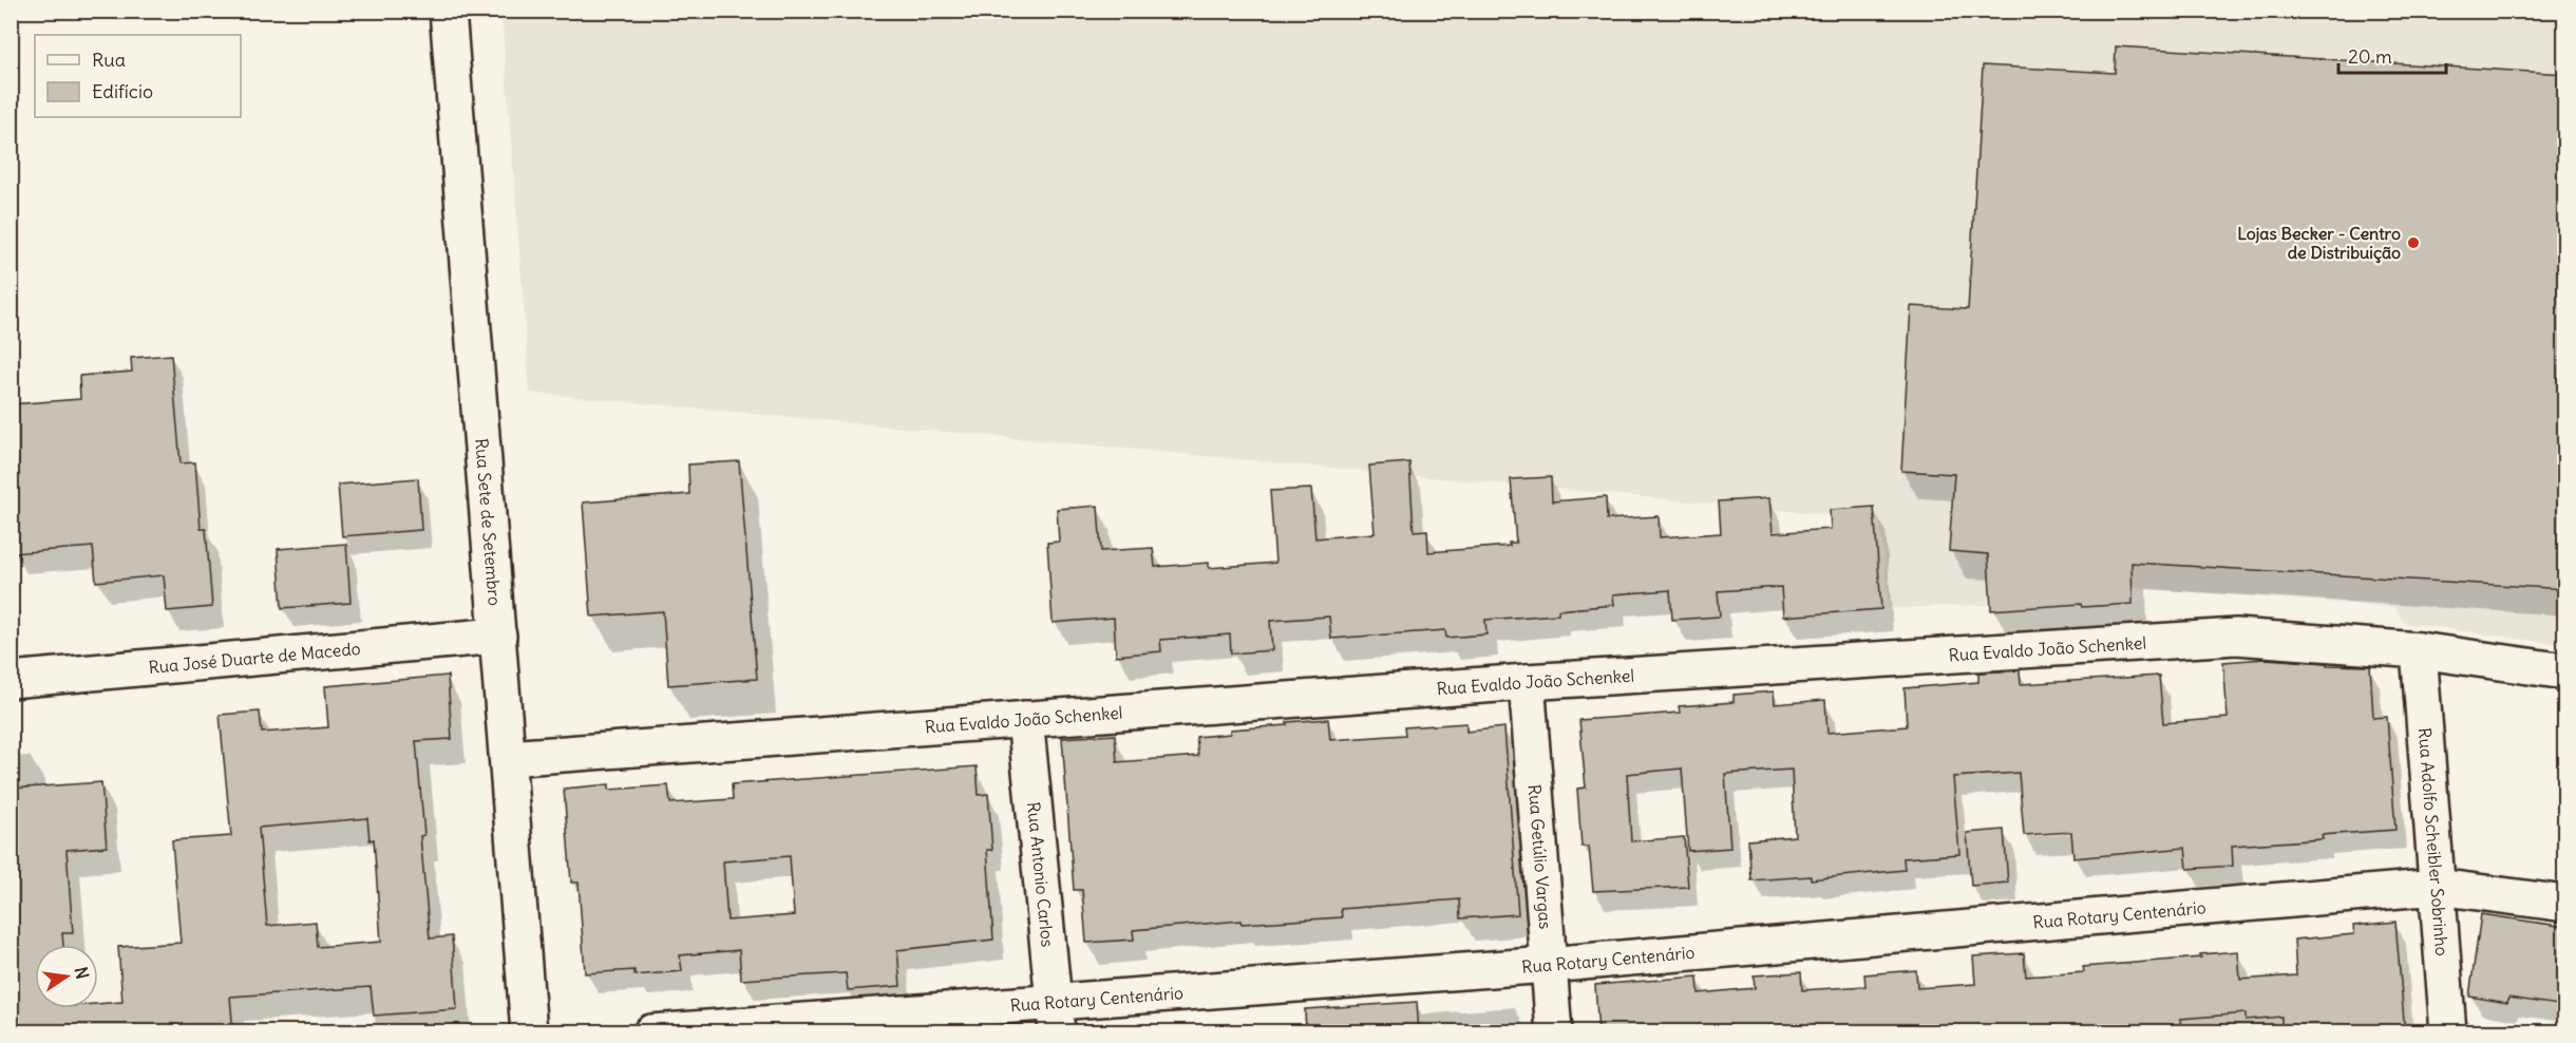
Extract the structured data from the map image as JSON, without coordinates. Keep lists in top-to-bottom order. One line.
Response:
{"streets":{"street":["Rua Sete de Setembro","Rua Evaldo João Schenkel","Rua José Duarte de Macedo","Rua Adolfo Scheibler Sobrinho","Rua Getúlio Vargas","Rua Antonio Carlos","Rua Rotary Centenário"]},"crossings":[["Rua Sete de Setembro","Rua Evaldo João Schenkel"],["Rua Sete de Setembro","Rua José Duarte de Macedo"],["Rua Evaldo João Schenkel","Rua Adolfo Scheibler Sobrinho"],["Rua Evaldo João Schenkel","Rua Getúlio Vargas"],["Rua Evaldo João Schenkel","Rua Antonio Carlos"],["Rua Adolfo Scheibler Sobrinho","Rua Rotary Centenário"],["Rua Getúlio Vargas","Rua Rotary Centenário"],["Rua Antonio Carlos","Rua Rotary Centenário"]],"places":["Lojas Becker - Centro de Distribuição"],"legend":["Rua","Edifício"],"scale_bar":"20 m","north":"right"}
